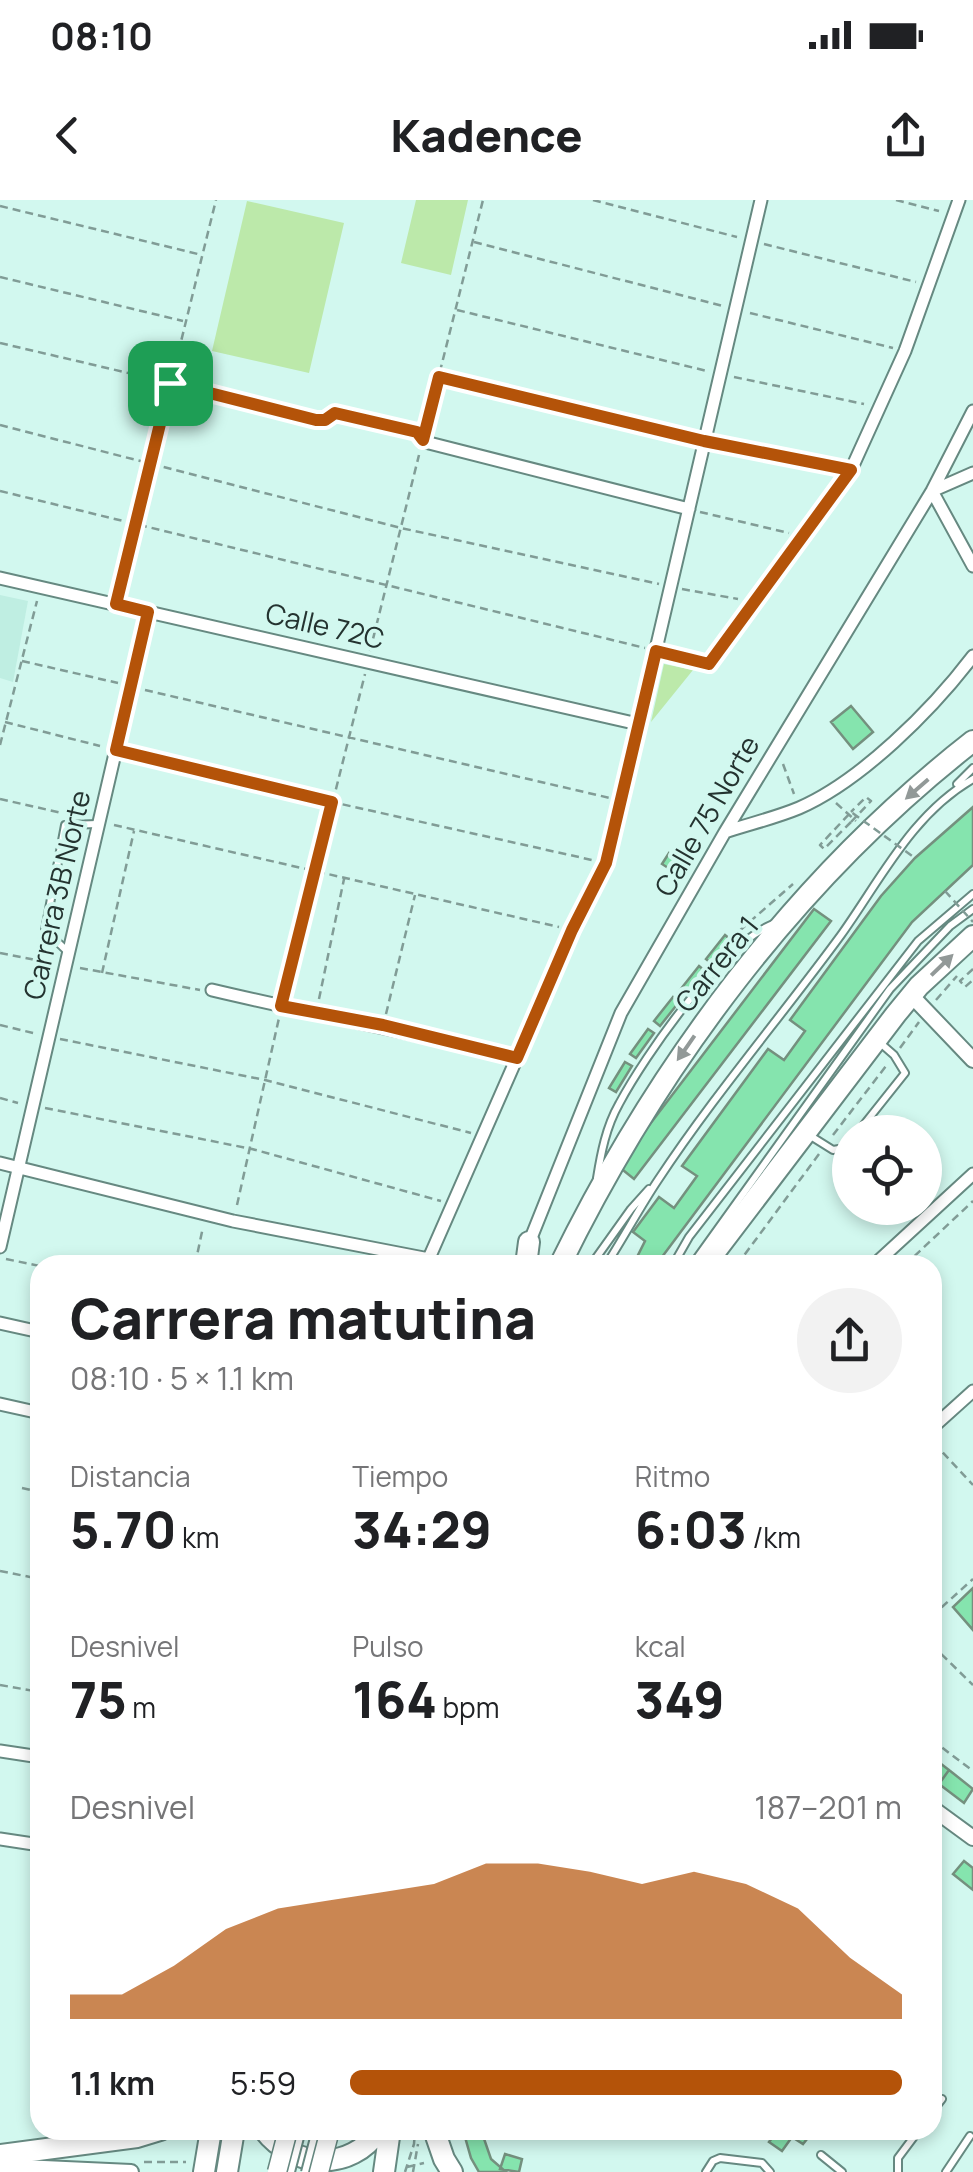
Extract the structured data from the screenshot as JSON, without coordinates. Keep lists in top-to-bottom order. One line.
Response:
{"streets":{"highway":["Carrera 1"],"street":["Calle 72C","Calle 75 Norte","Carrera 3B Norte"]},"crossings":[["Calle 72C","Carrera 3B Norte"]],"page":{"status":"08:10","header":"Kadence","heading":["Carrera matutina","08:10 · 5 × 1.1 km"],"stats":[["Distancia","5.70 km"],["Tiempo","34:29"],["Ritmo","6:03 /km"],["Desnivel","75 m"],["Pulso","164 bpm"],["kcal","349"]],"chart":["Desnivel","187–201 m"],"list":[{"name":"1.1 km","note":"5:59"}]}}
